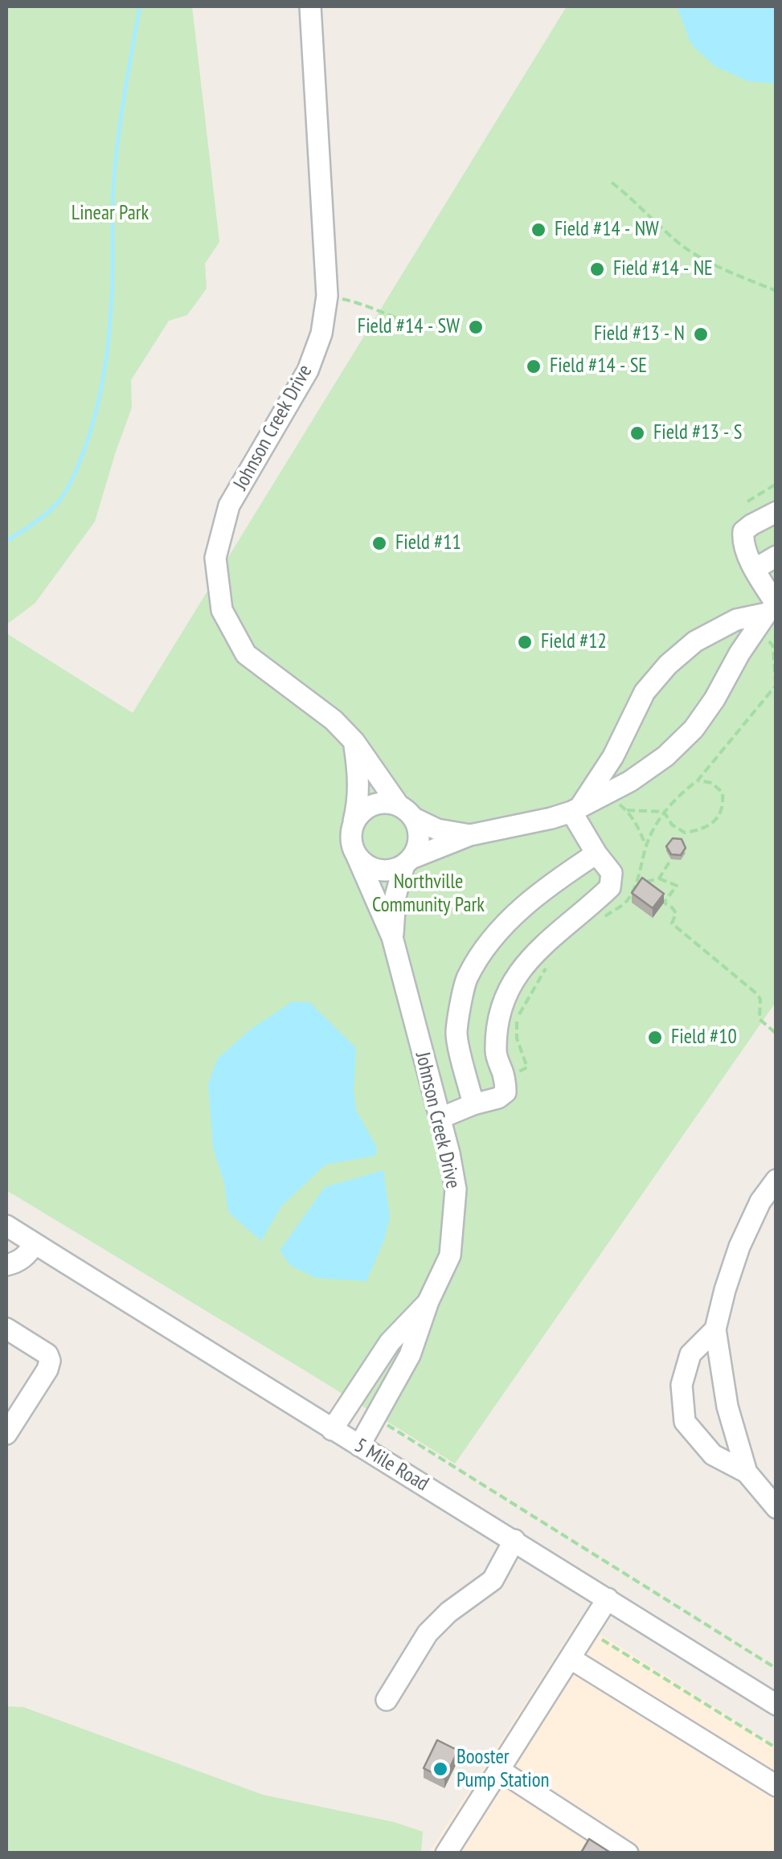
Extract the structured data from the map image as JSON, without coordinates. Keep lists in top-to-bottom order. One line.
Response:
{"streets":{"street":["Johnson Creek Drive","5 Mile Road"]},"crossings":[["Johnson Creek Drive","5 Mile Road"]],"parks":["Linear Park","Northville Community Park"],"places":["Field #14 - NW","Field #14 - NE","Field #14 - SW","Field #13 - N","Field #14 - SE","Field #13 - S","Field #11","Field #12","Field #10","Booster Pump Station"]}
